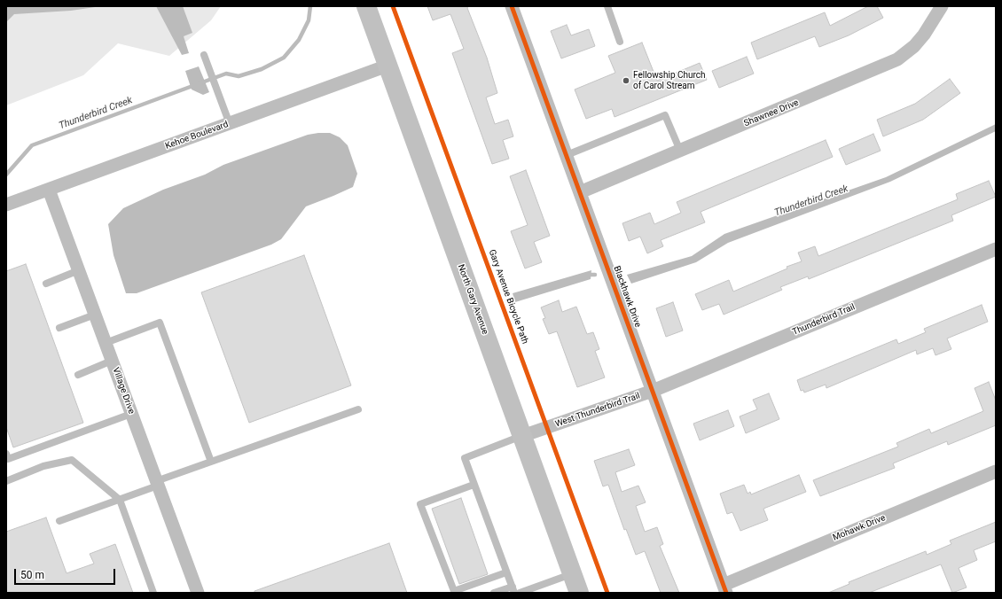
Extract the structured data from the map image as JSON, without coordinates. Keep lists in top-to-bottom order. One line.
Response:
{"streets":{"street":["Shawnee Drive","Kehoe Boulevard","Blackhawk Drive","North Gary Avenue","Thunderbird Trail","Village Drive","West Thunderbird Trail","Mohawk Drive"],"cycle path":["Gary Avenue Bicycle Path"]},"crossings":[["Shawnee Drive","Blackhawk Drive"],["Kehoe Boulevard","North Gary Avenue"],["Kehoe Boulevard","Village Drive"],["Blackhawk Drive","Thunderbird Trail"],["Blackhawk Drive","West Thunderbird Trail"],["Blackhawk Drive","Mohawk Drive"],["North Gary Avenue","West Thunderbird Trail"],["Thunderbird Trail","West Thunderbird Trail"]],"water":["Thunderbird Creek"],"places":["Fellowship Church of Carol Stream"],"scale_bar":"50 m"}
